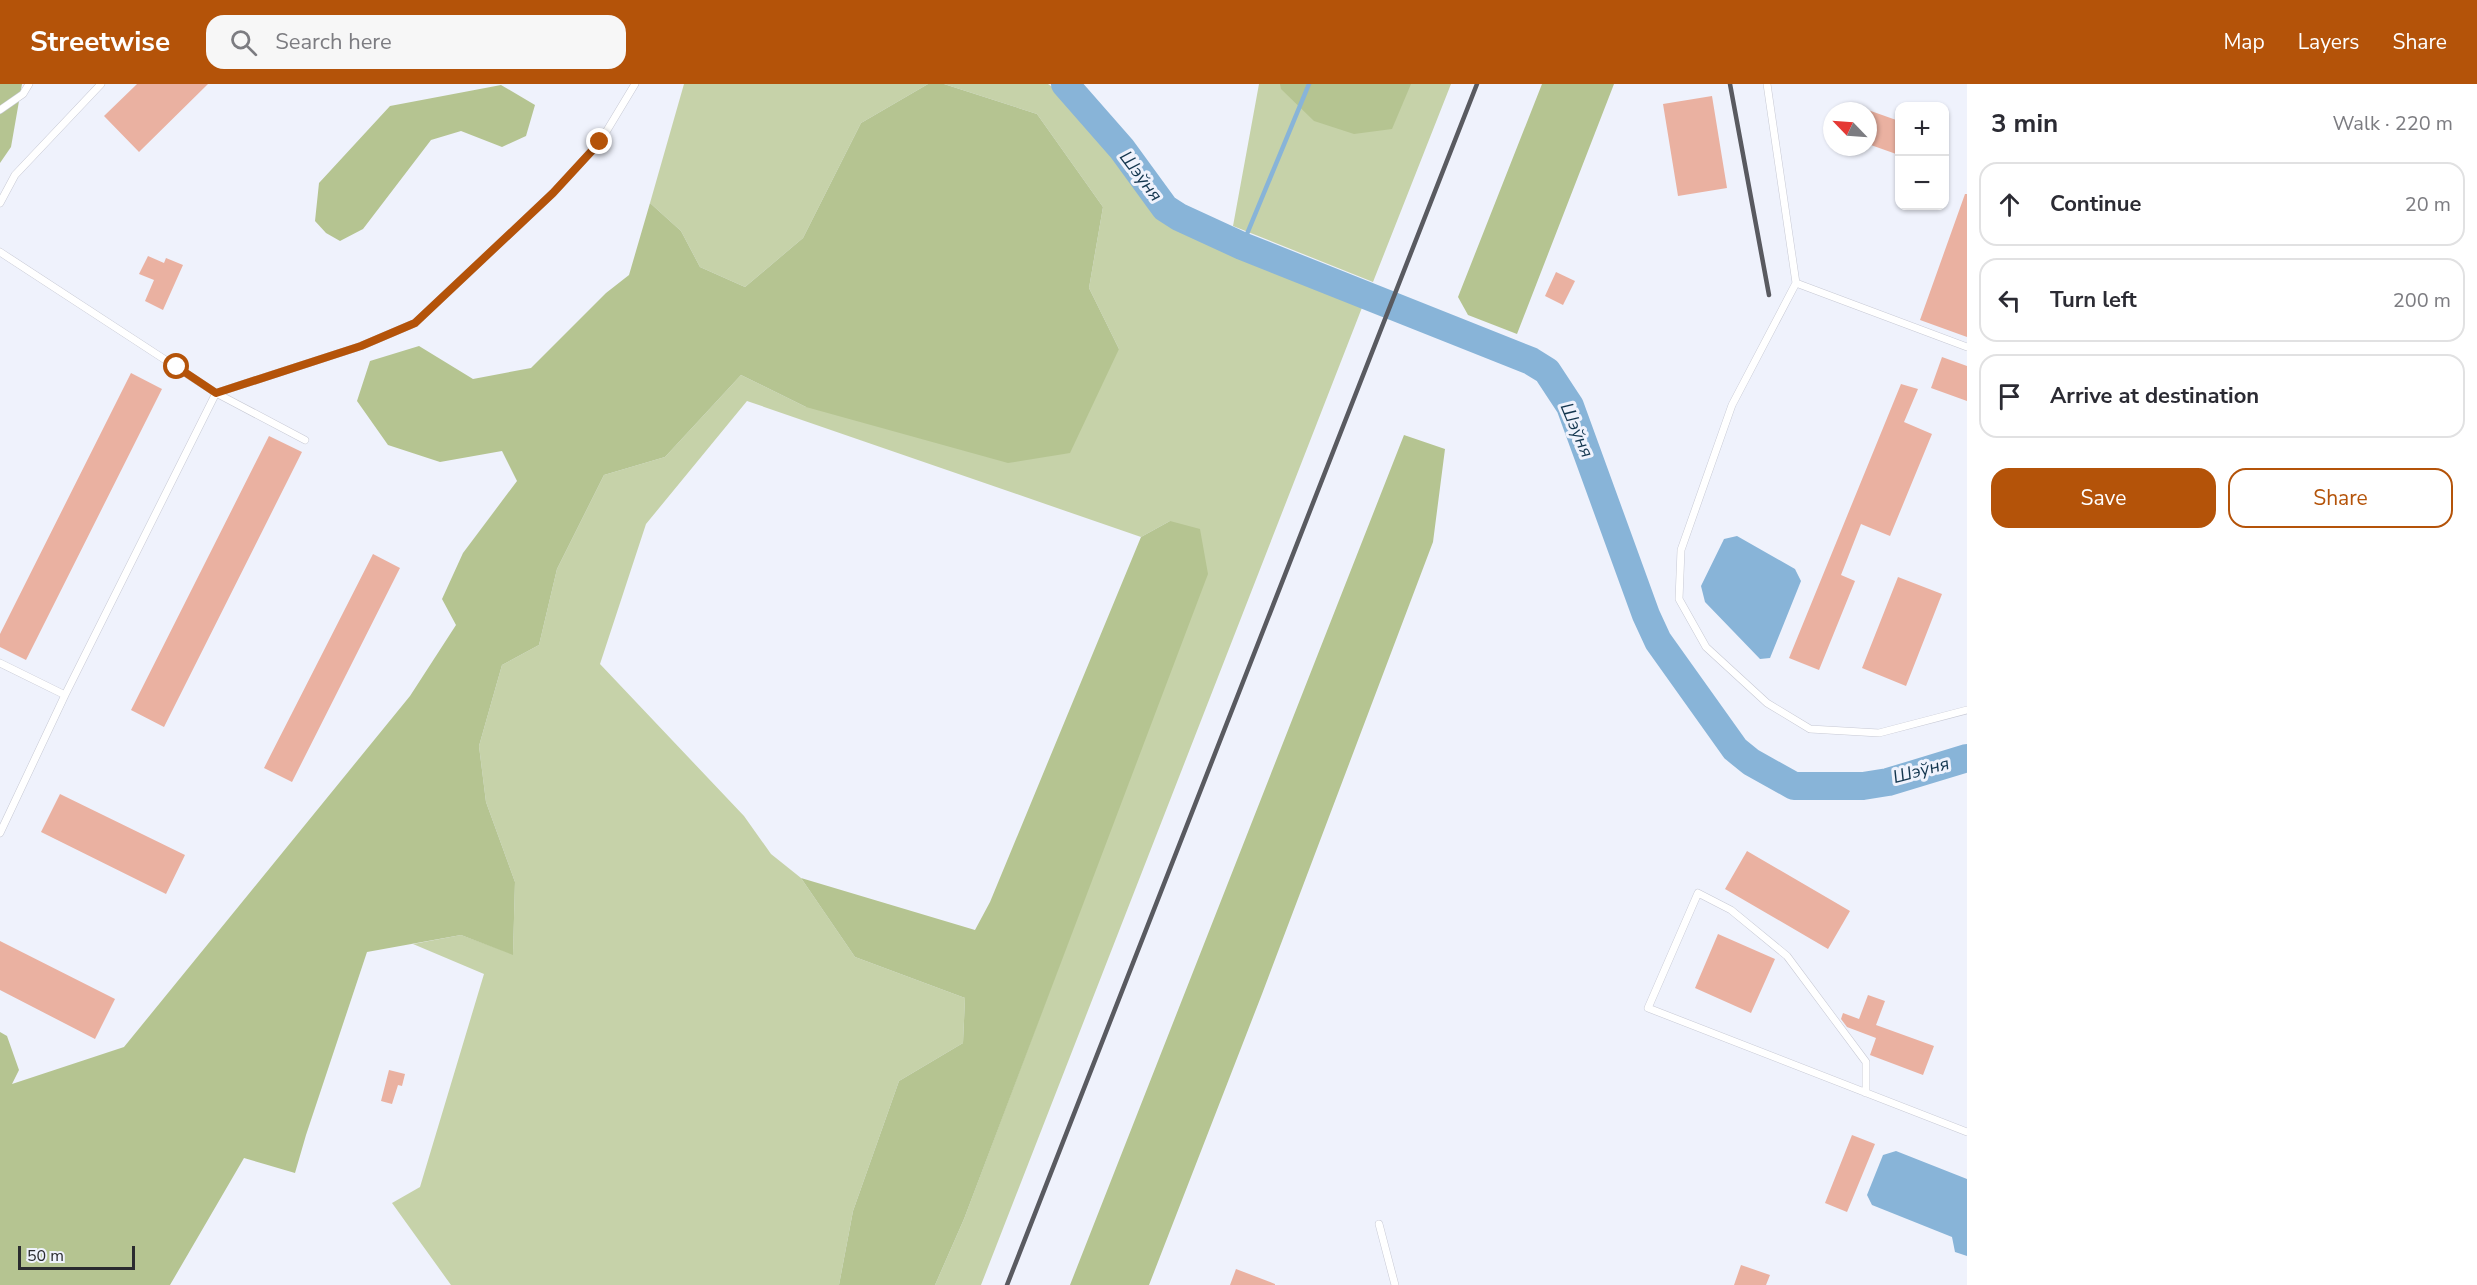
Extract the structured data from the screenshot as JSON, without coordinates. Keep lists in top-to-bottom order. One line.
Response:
{"water":["Шэўня"],"scale_bar":"50 m","north":"top left","page":{"header":"Streetwise","search":"Search here","nav":["Map","Layers","Share"],"heading":["3 min","Walk · 220 m"],"map_buttons":["+","−"],"list":[["Continue","20 m"],["Turn left","200 m"],"Arrive at destination"],"buttons":["Save","Share"],"scale":"50 m"}}
